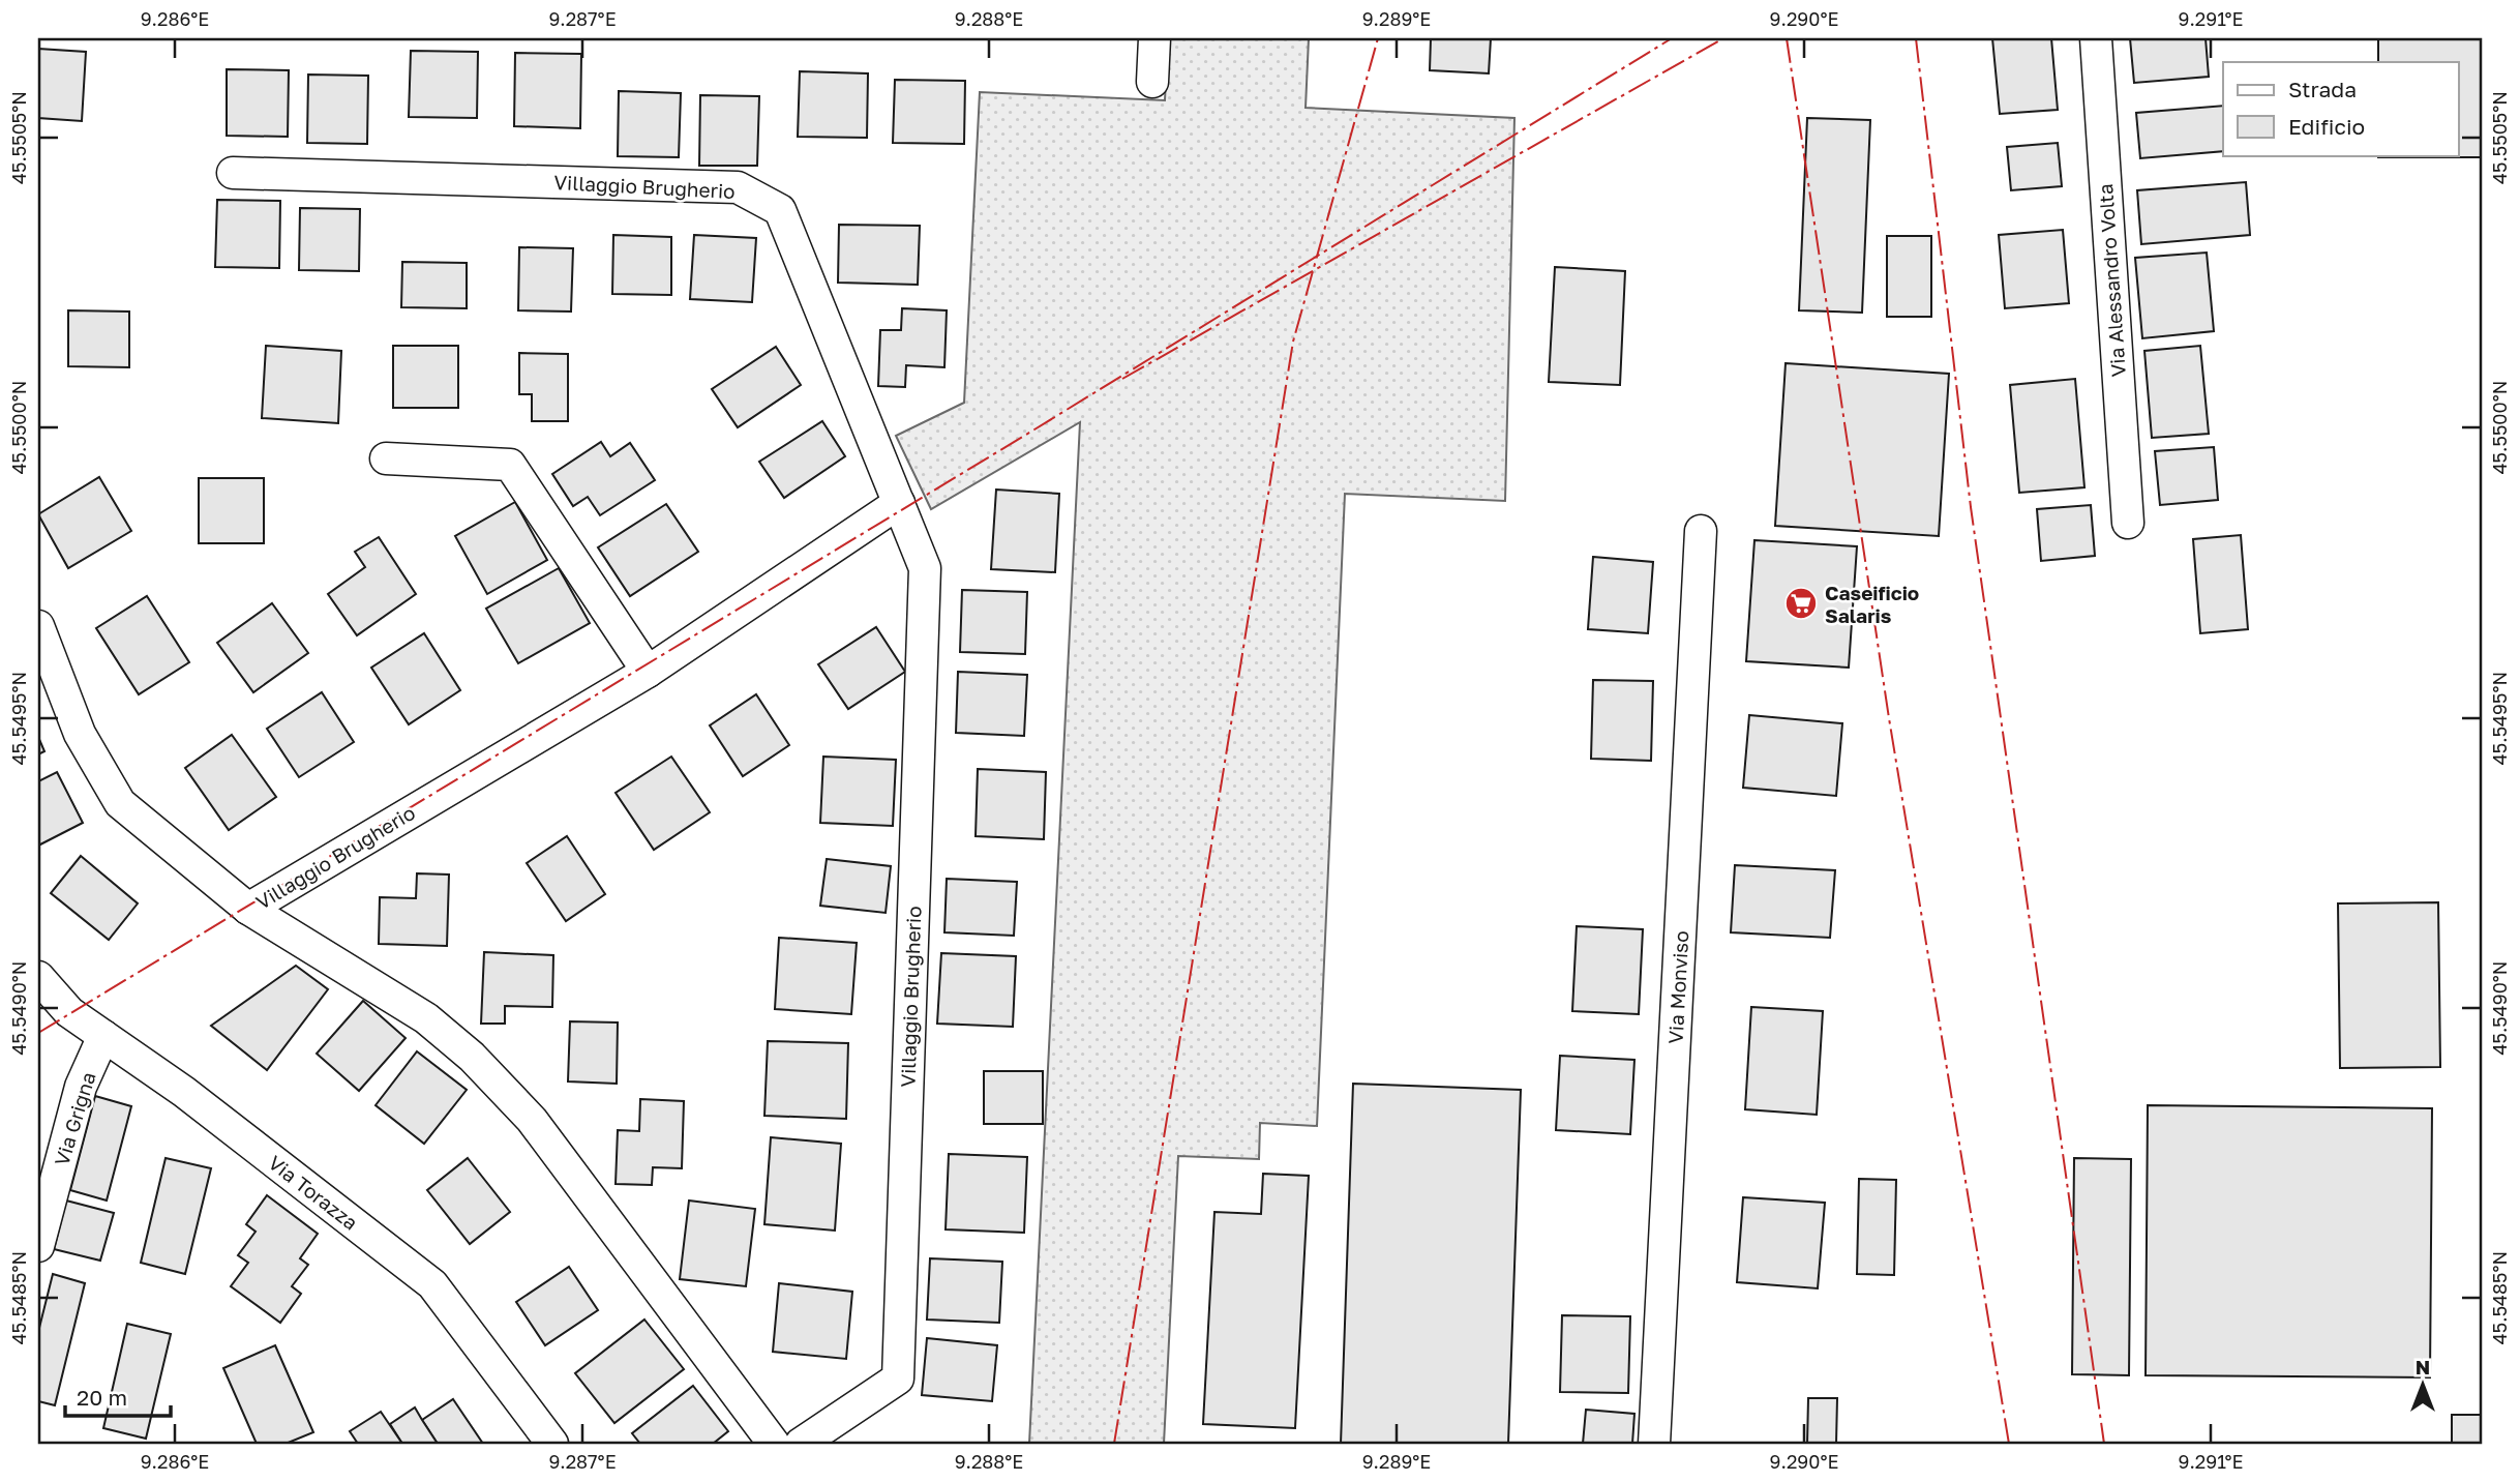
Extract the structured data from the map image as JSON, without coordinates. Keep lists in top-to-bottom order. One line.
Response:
{"streets":{"street":["Villaggio Brugherio","Via Alessandro Volta","Via Monviso","Via Grigna","Via Torazza"]},"crossings":[["Via Grigna","Via Torazza"]],"places":{"supermarket":["Caseificio Salaris"]},"legend":["Strada","Edificio"],"scale_bar":"20 m","north":"top","coordinates":["9.286°E","9.287°E","9.288°E","9.289°E","9.290°E","9.291°E","45.5505°N","45.5500°N","45.5495°N","45.5490°N","45.5485°N"]}
